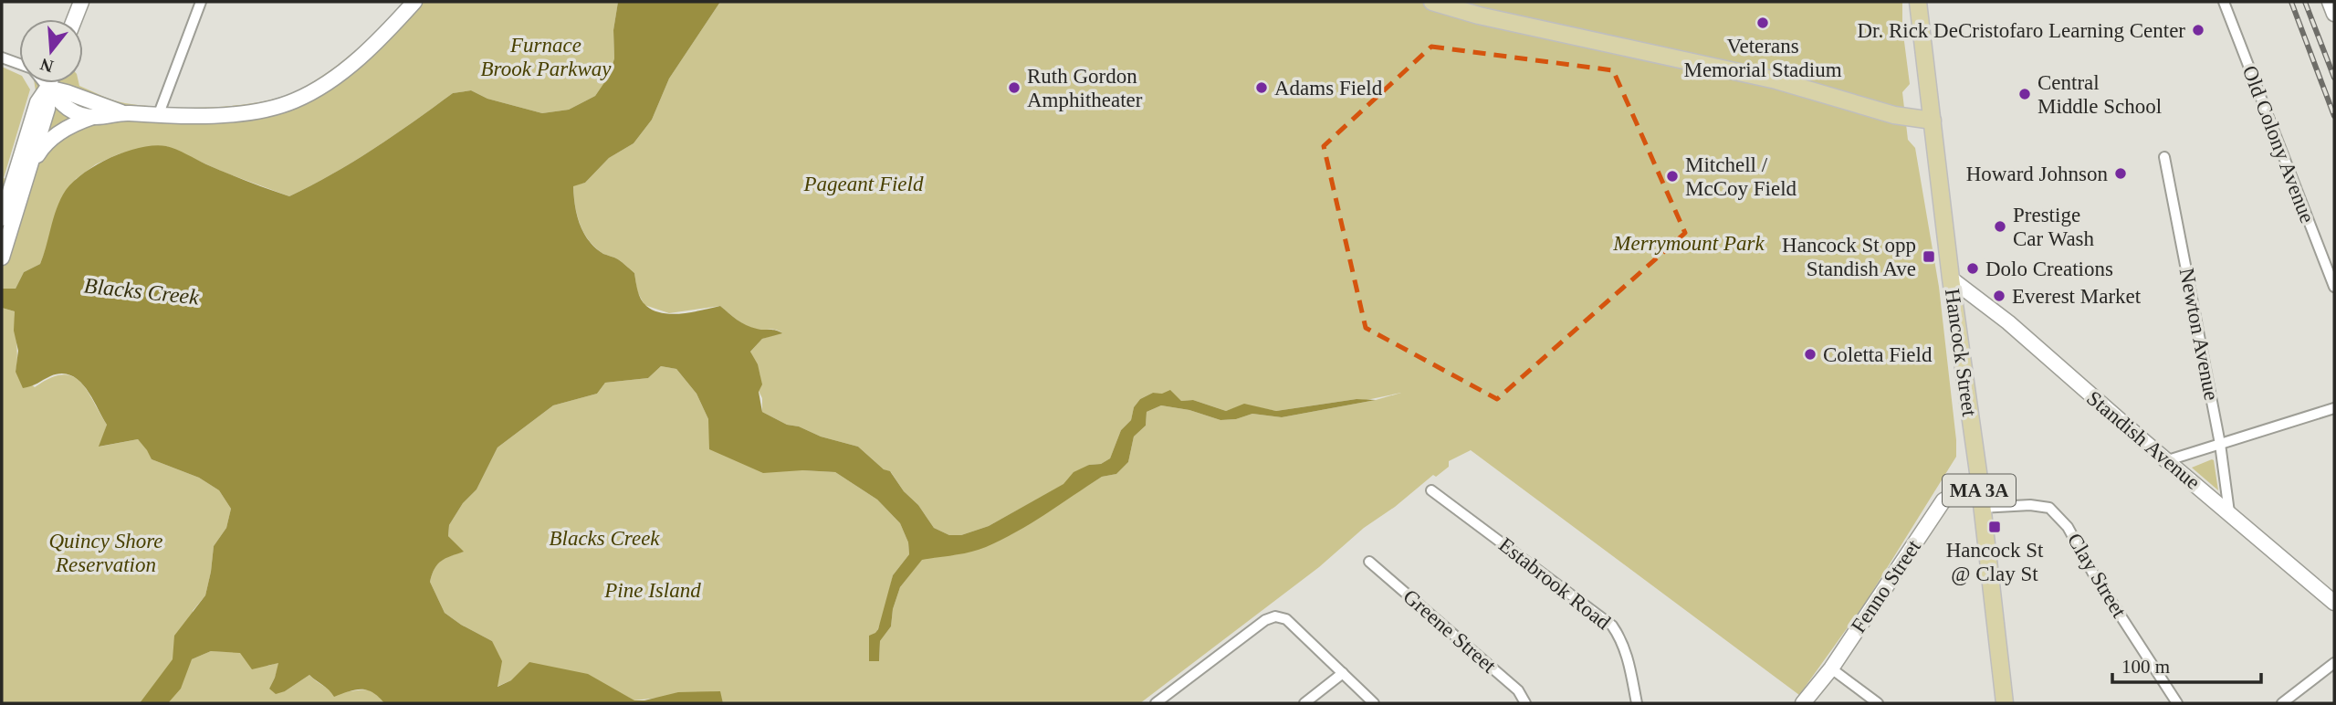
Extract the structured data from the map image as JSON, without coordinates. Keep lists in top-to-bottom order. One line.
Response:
{"streets":{"main road":["Hancock Street","Standish Avenue","MA 3A","Fenno Street"],"street":["Old Colony Avenue","Newton Avenue","Clay Street","Estabrook Road","Greene Street"]},"crossings":[["Newton Avenue","Standish Avenue"],["Hancock Street","Standish Avenue"],["Hancock Street","Clay Street"],["Hancock Street","Fenno Street"]],"water":["Blacks Creek"],"parks":["Furnace Brook Parkway","Pageant Field","Merrymount Park","Blacks Creek","Quincy Shore Reservation","Pine Island"],"places":{"other":["Veterans Memorial Stadium","Dr. Rick DeCristofaro Learning Center","Ruth Gordon Amphitheater","Adams Field","Central Middle School","Howard Johnson","Mitchell / McCoy Field","Prestige Car Wash","Dolo Creations","Everest Market","Coletta Field"],"transit":["Hancock St opp Standish Ave","Hancock St @ Clay St"]},"scale_bar":"100 m","north":"bottom"}
